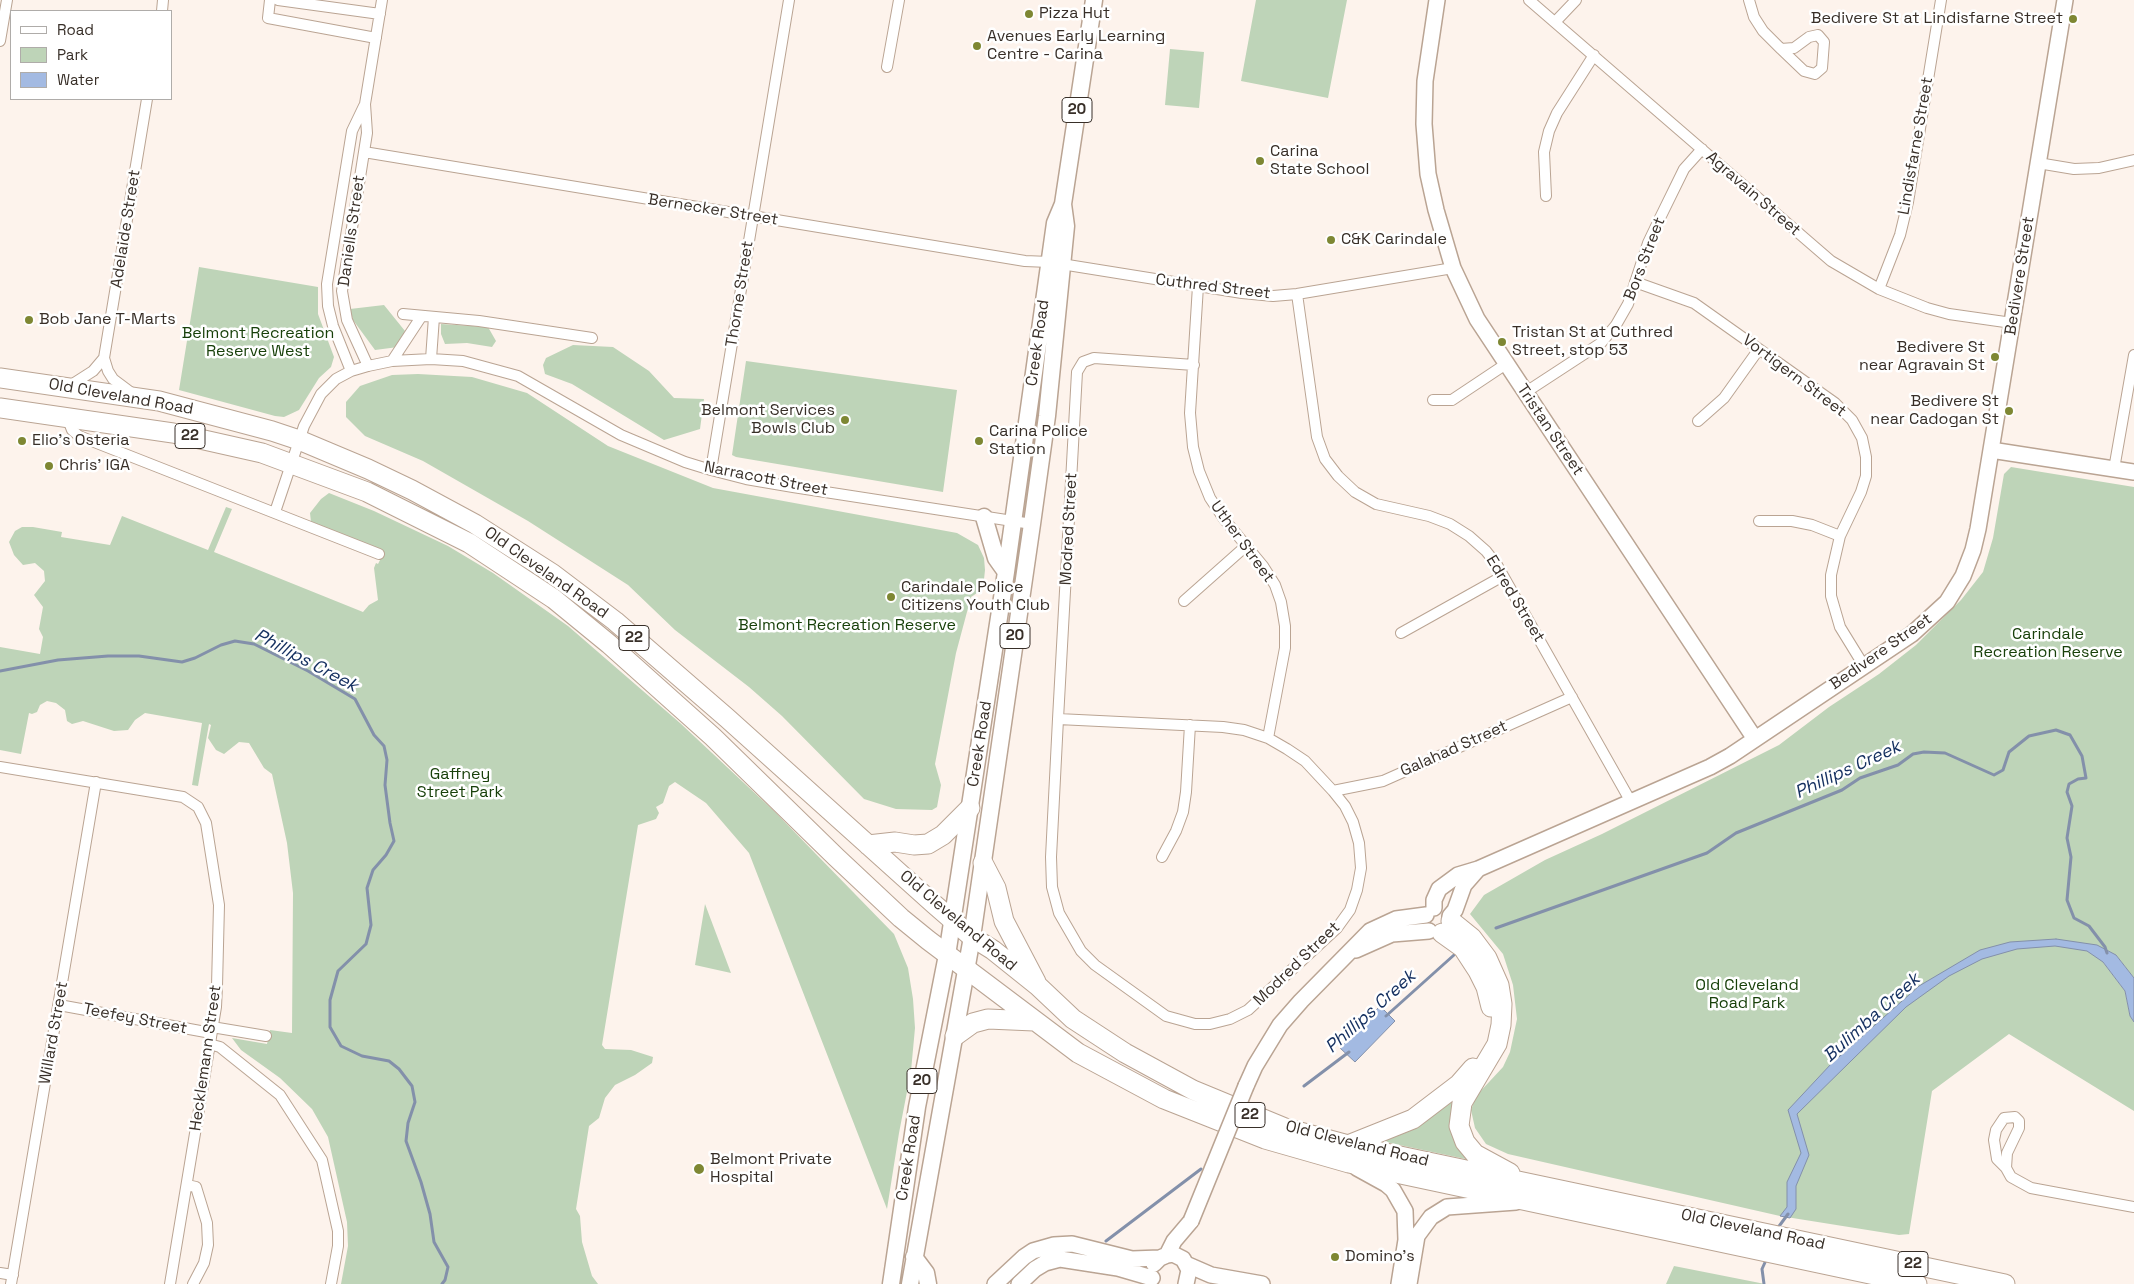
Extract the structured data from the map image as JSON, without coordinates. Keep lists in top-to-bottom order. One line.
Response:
{"streets":{"highway":["Old Cleveland Road","22"],"main road":["20","Creek Road"],"street":["Lindisfarne Street","Agravain Street","Bernecker Street","Adelaide Street","Daniells Street","Bors Street","Bedivere Street","Cuthred Street","Thorne Street","Vortigern Street","Tristan Street","Narracott Street","Modred Street","Uther Street","Edred Street","Galahad Street","Teefey Street","Willard Street","Hecklemann Street"]},"crossings":[["Lindisfarne Street","Agravain Street"],["Agravain Street","Bors Street"],["Agravain Street","Bedivere Street"],["Bernecker Street","Daniells Street"],["Bernecker Street","Cuthred Street"],["Bernecker Street","Thorne Street"],["Bernecker Street","Creek Road"],["Daniells Street","Narracott Street"],["Bors Street","Vortigern Street"],["Bors Street","Tristan Street"],["Bedivere Street","Vortigern Street"],["Bedivere Street","Tristan Street"],["Bedivere Street","Edred Street"],["Cuthred Street","Creek Road"],["Cuthred Street","Tristan Street"],["Cuthred Street","Uther Street"],["Cuthred Street","Edred Street"],["Thorne Street","Narracott Street"],["Creek Road","Old Cleveland Road"],["Creek Road","Narracott Street"],["Modred Street","Uther Street"],["Modred Street","Galahad Street"],["Edred Street","Galahad Street"],["Teefey Street","Willard Street"],["Teefey Street","Hecklemann Street"],["Willard Street","Hecklemann Street"]],"water":["Phillips Creek","Bulimba Creek"],"parks":["Belmont Recreation Reserve West","Belmont Recreation Reserve","Carindale Recreation Reserve","Gaffney Street Park","Old Cleveland Road Park"],"places":["Pizza Hut","Bedivere St at Lindisfarne Street","Avenues Early Learning Centre - Carina","Carina State School","C&K Carindale","Bob Jane T-Marts","Tristan St at Cuthred Street, stop 53","Bedivere St near Agravain St","Bedivere St near Cadogan St","Belmont Services Bowls Club","Elio’s Osteria","Carina Police Station","Chris' IGA","Carindale Police Citizens Youth Club","Belmont Private Hospital","Domino's"],"legend":["Road","Park","Water"]}
